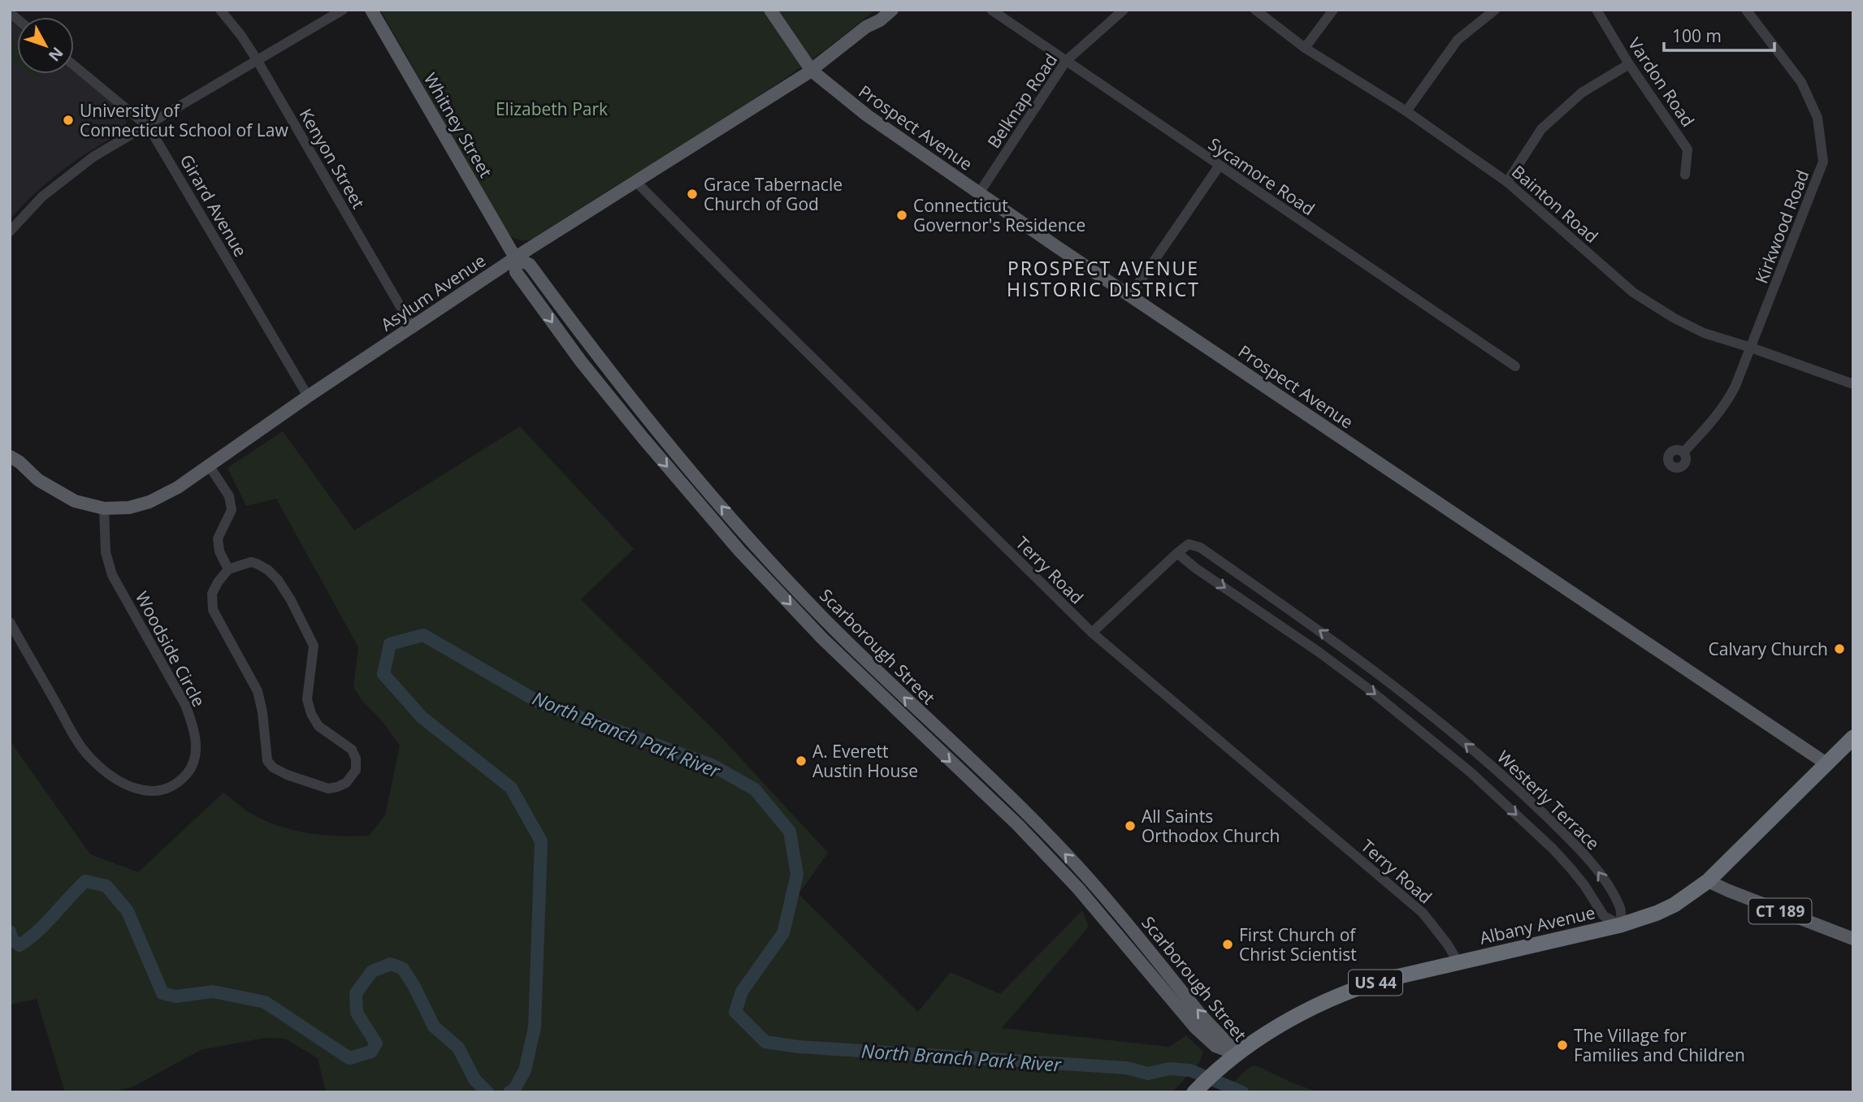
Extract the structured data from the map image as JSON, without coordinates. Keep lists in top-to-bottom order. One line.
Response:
{"streets":{"highway":["Albany Avenue","US 44"],"main road":["Whitney Street","Prospect Avenue","Asylum Avenue","Scarborough Street","CT 189"],"street":["Vardon Road","Belknap Road","Kenyon Street","Sycamore Road","Bainton Road","Girard Avenue","Kirkwood Road","Terry Road","Woodside Circle","Westerly Terrace"]},"crossings":[["Belknap Road","Prospect Avenue"],["Belknap Road","Sycamore Road"],["Whitney Street","Asylum Avenue"],["Whitney Street","Scarborough Street"],["Prospect Avenue","Asylum Avenue"],["Prospect Avenue","Albany Avenue"],["Kenyon Street","Asylum Avenue"],["Bainton Road","Kirkwood Road"],["Girard Avenue","Asylum Avenue"],["Asylum Avenue","Terry Road"],["Asylum Avenue","Scarborough Street"],["Asylum Avenue","Woodside Circle"],["Terry Road","Albany Avenue"],["Scarborough Street","Albany Avenue"],["Westerly Terrace","Albany Avenue"],["CT 189","Albany Avenue"]],"districts":["PROSPECT AVENUE HISTORIC DISTRICT"],"water":["North Branch Park River"],"parks":["Elizabeth Park"],"places":["University of Connecticut School of Law","Grace Tabernacle Church of God","Connecticut Governor's Residence","Calvary Church","A. Everett Austin House","All Saints Orthodox Church","First Church of Christ Scientist","The Village for Families and Children"],"scale_bar":"100 m","north":"bottom right"}
